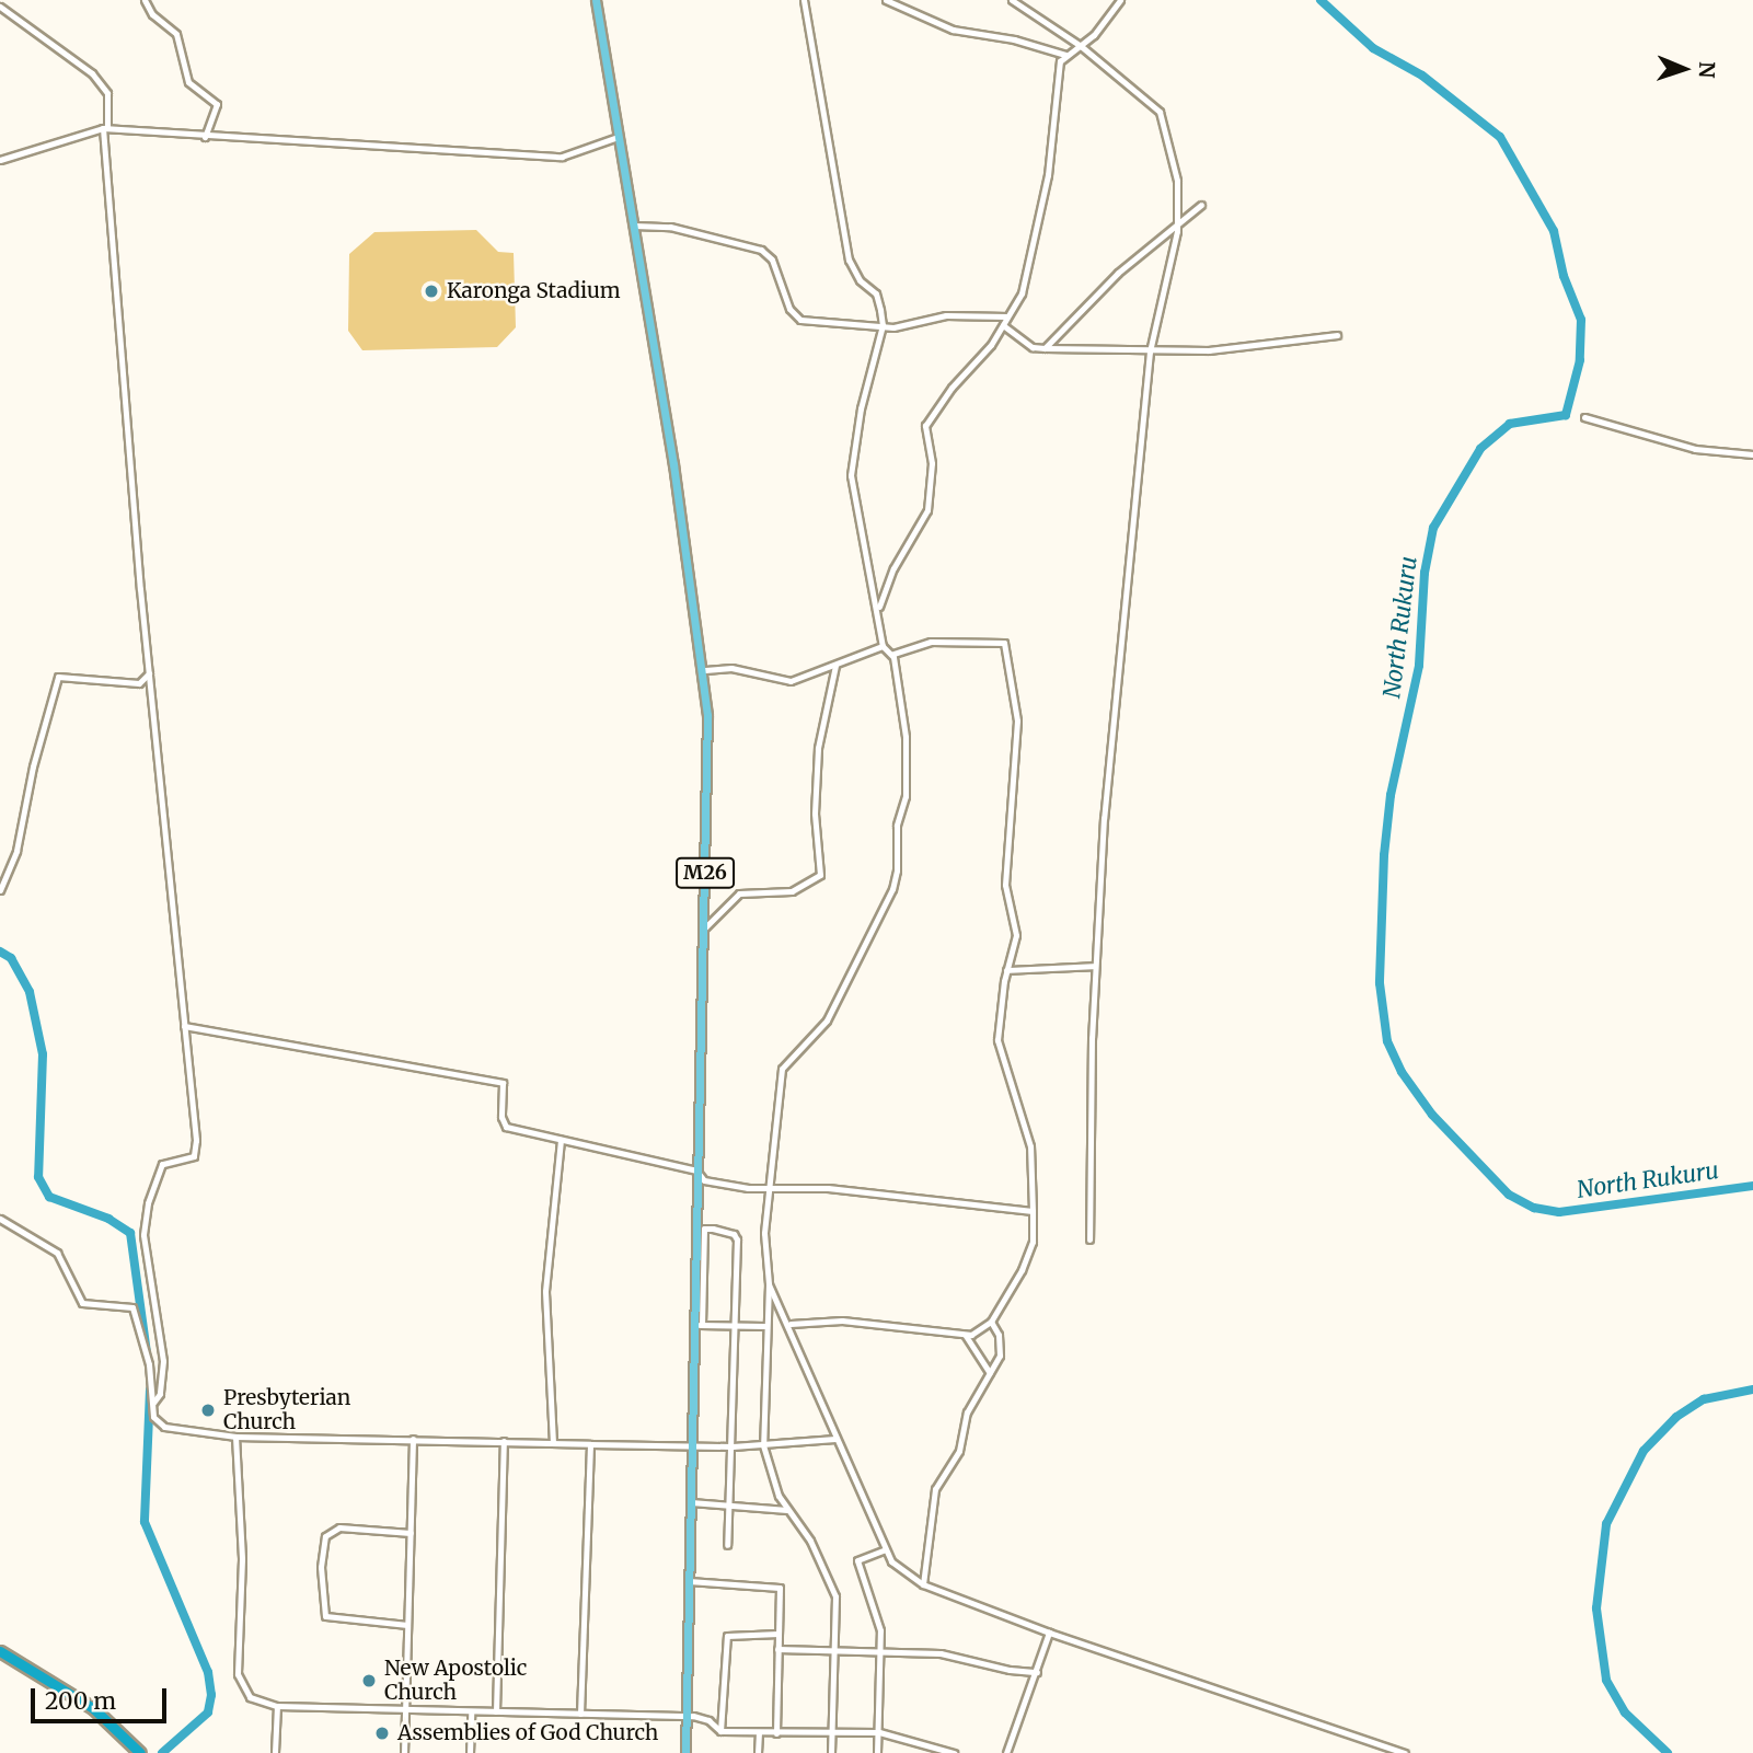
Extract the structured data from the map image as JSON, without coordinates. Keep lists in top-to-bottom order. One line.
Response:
{"streets":{"main road":["M26"]},"water":["North Rukuru"],"places":["Karonga Stadium","Presbyterian Church","New Apostolic Church","Assemblies of God Church"],"scale_bar":"200 m","north":"right"}
